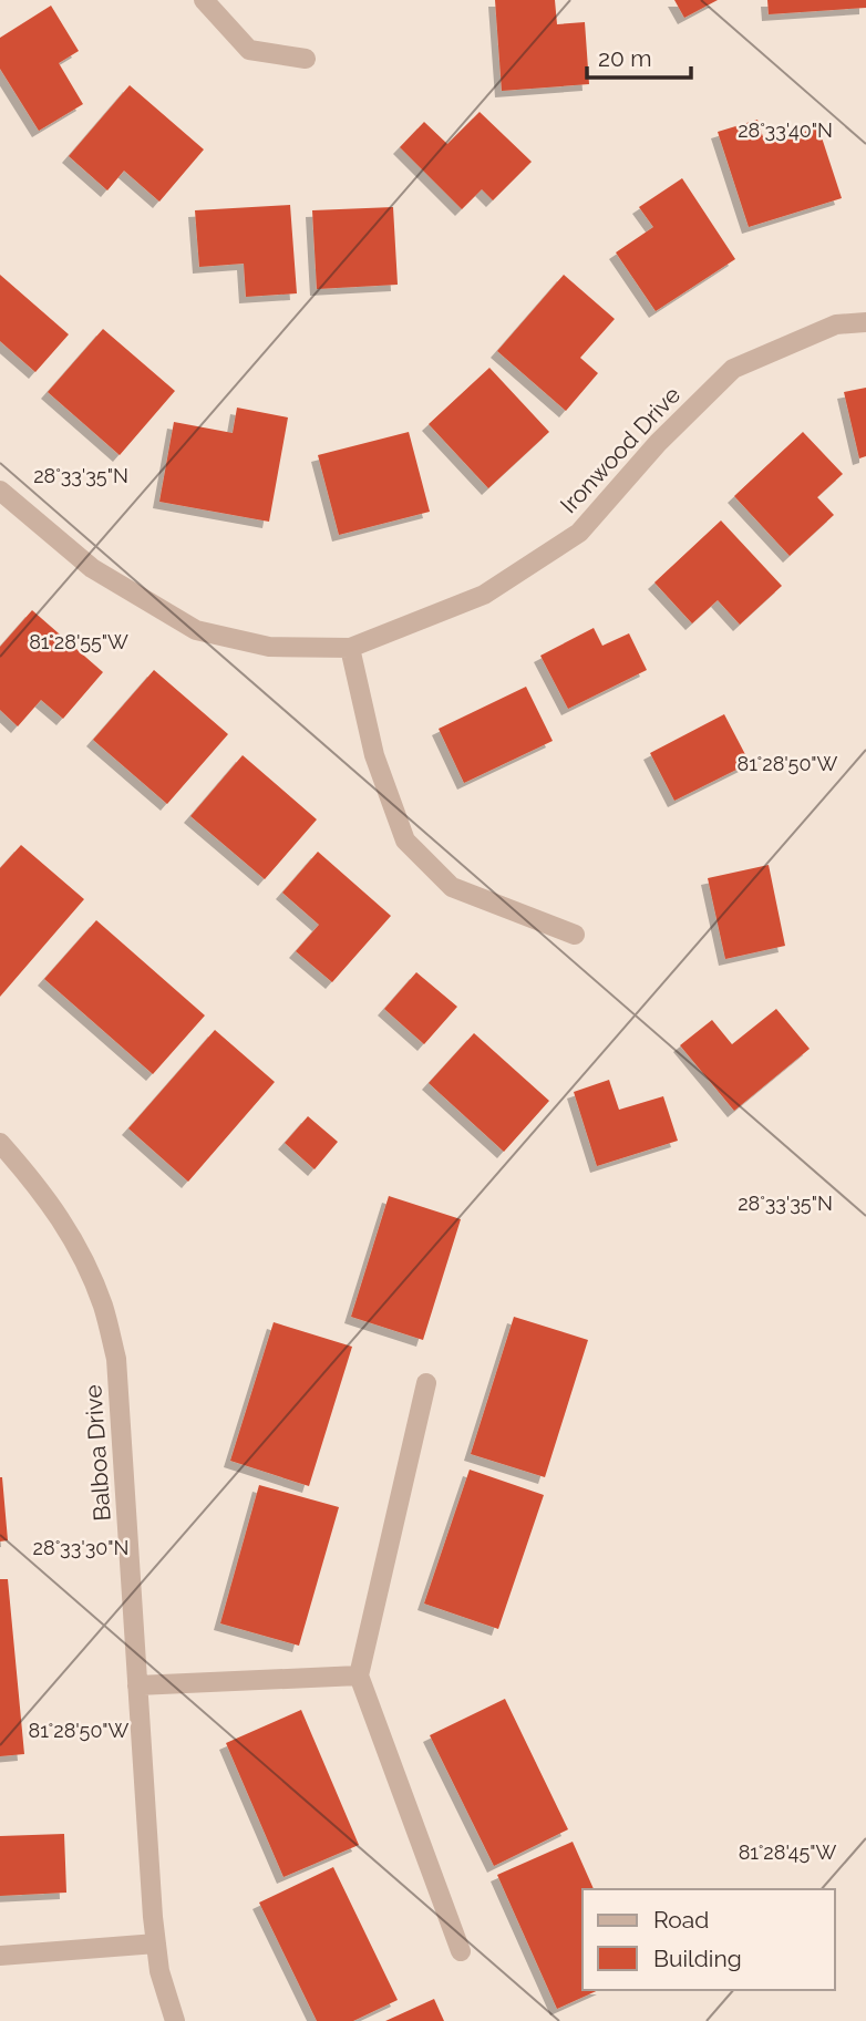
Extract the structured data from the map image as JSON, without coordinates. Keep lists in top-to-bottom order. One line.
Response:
{"streets":{"street":["Ironwood Drive","Balboa Drive"]},"legend":["Road","Building"],"scale_bar":"20 m","coordinates":["28°33'40\"N","28°33'35\"N","81°28'55\"W","81°28'50\"W","28°33'30\"N","81°28'45\"W"]}
